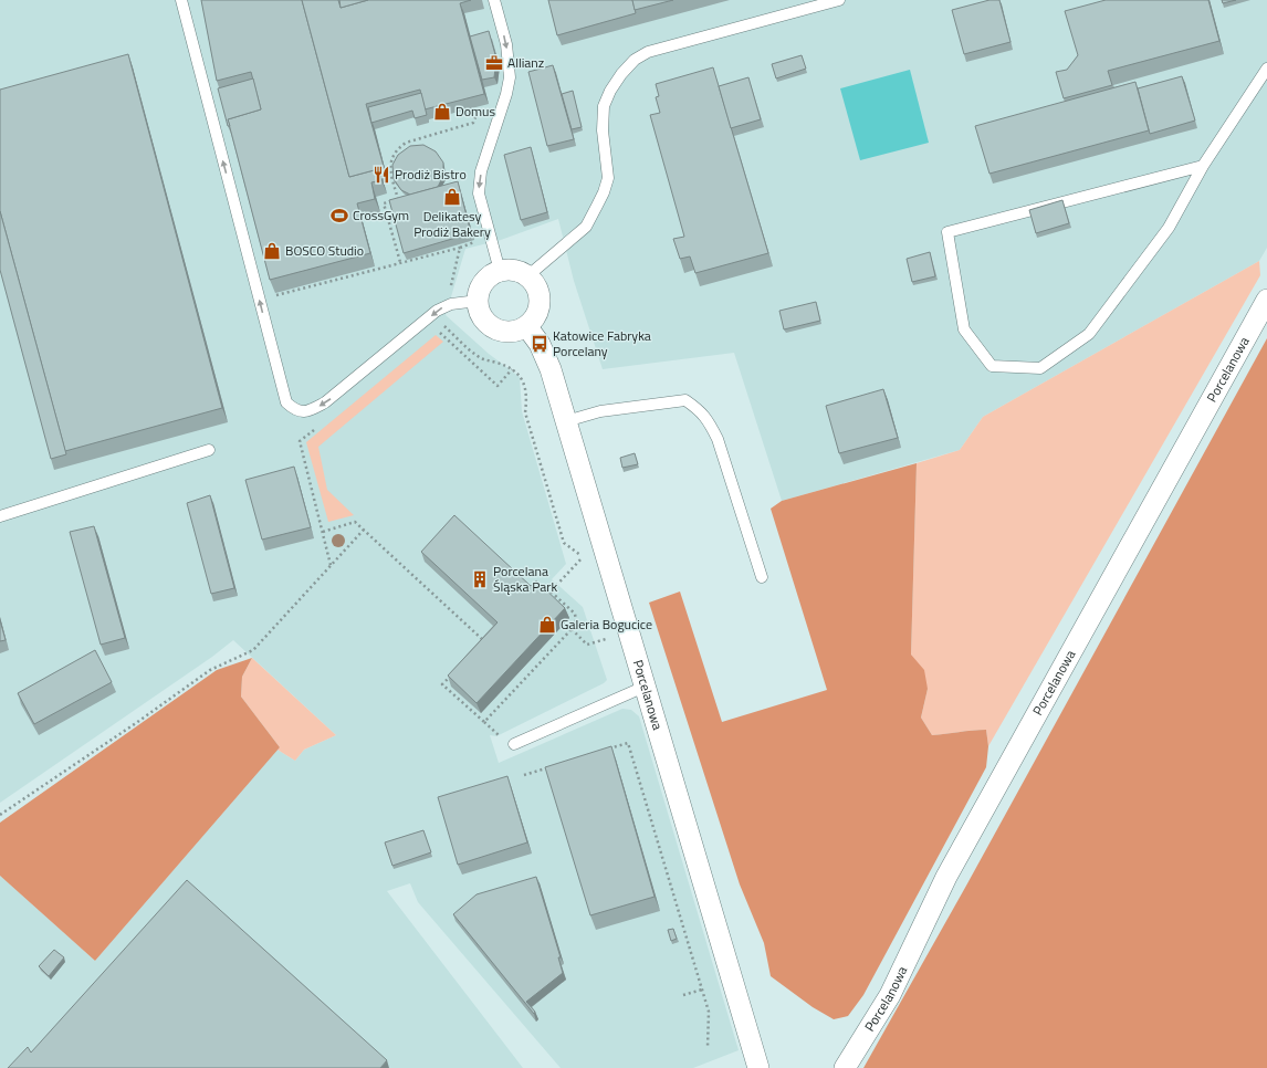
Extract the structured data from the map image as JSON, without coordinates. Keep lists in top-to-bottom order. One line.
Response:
{"streets":{"street":["Porcelanowa"]},"places":{"office":["Allianz"],"shop":["Domus","Delikatesy Prodiż Bakery","BOSCO Studio","Galeria Bogucice"],"restaurant":["Prodiż Bistro"],"sports":["CrossGym"],"bus stop":["Katowice Fabryka Porcelany"],"building":["Porcelana Śląska Park"]}}
